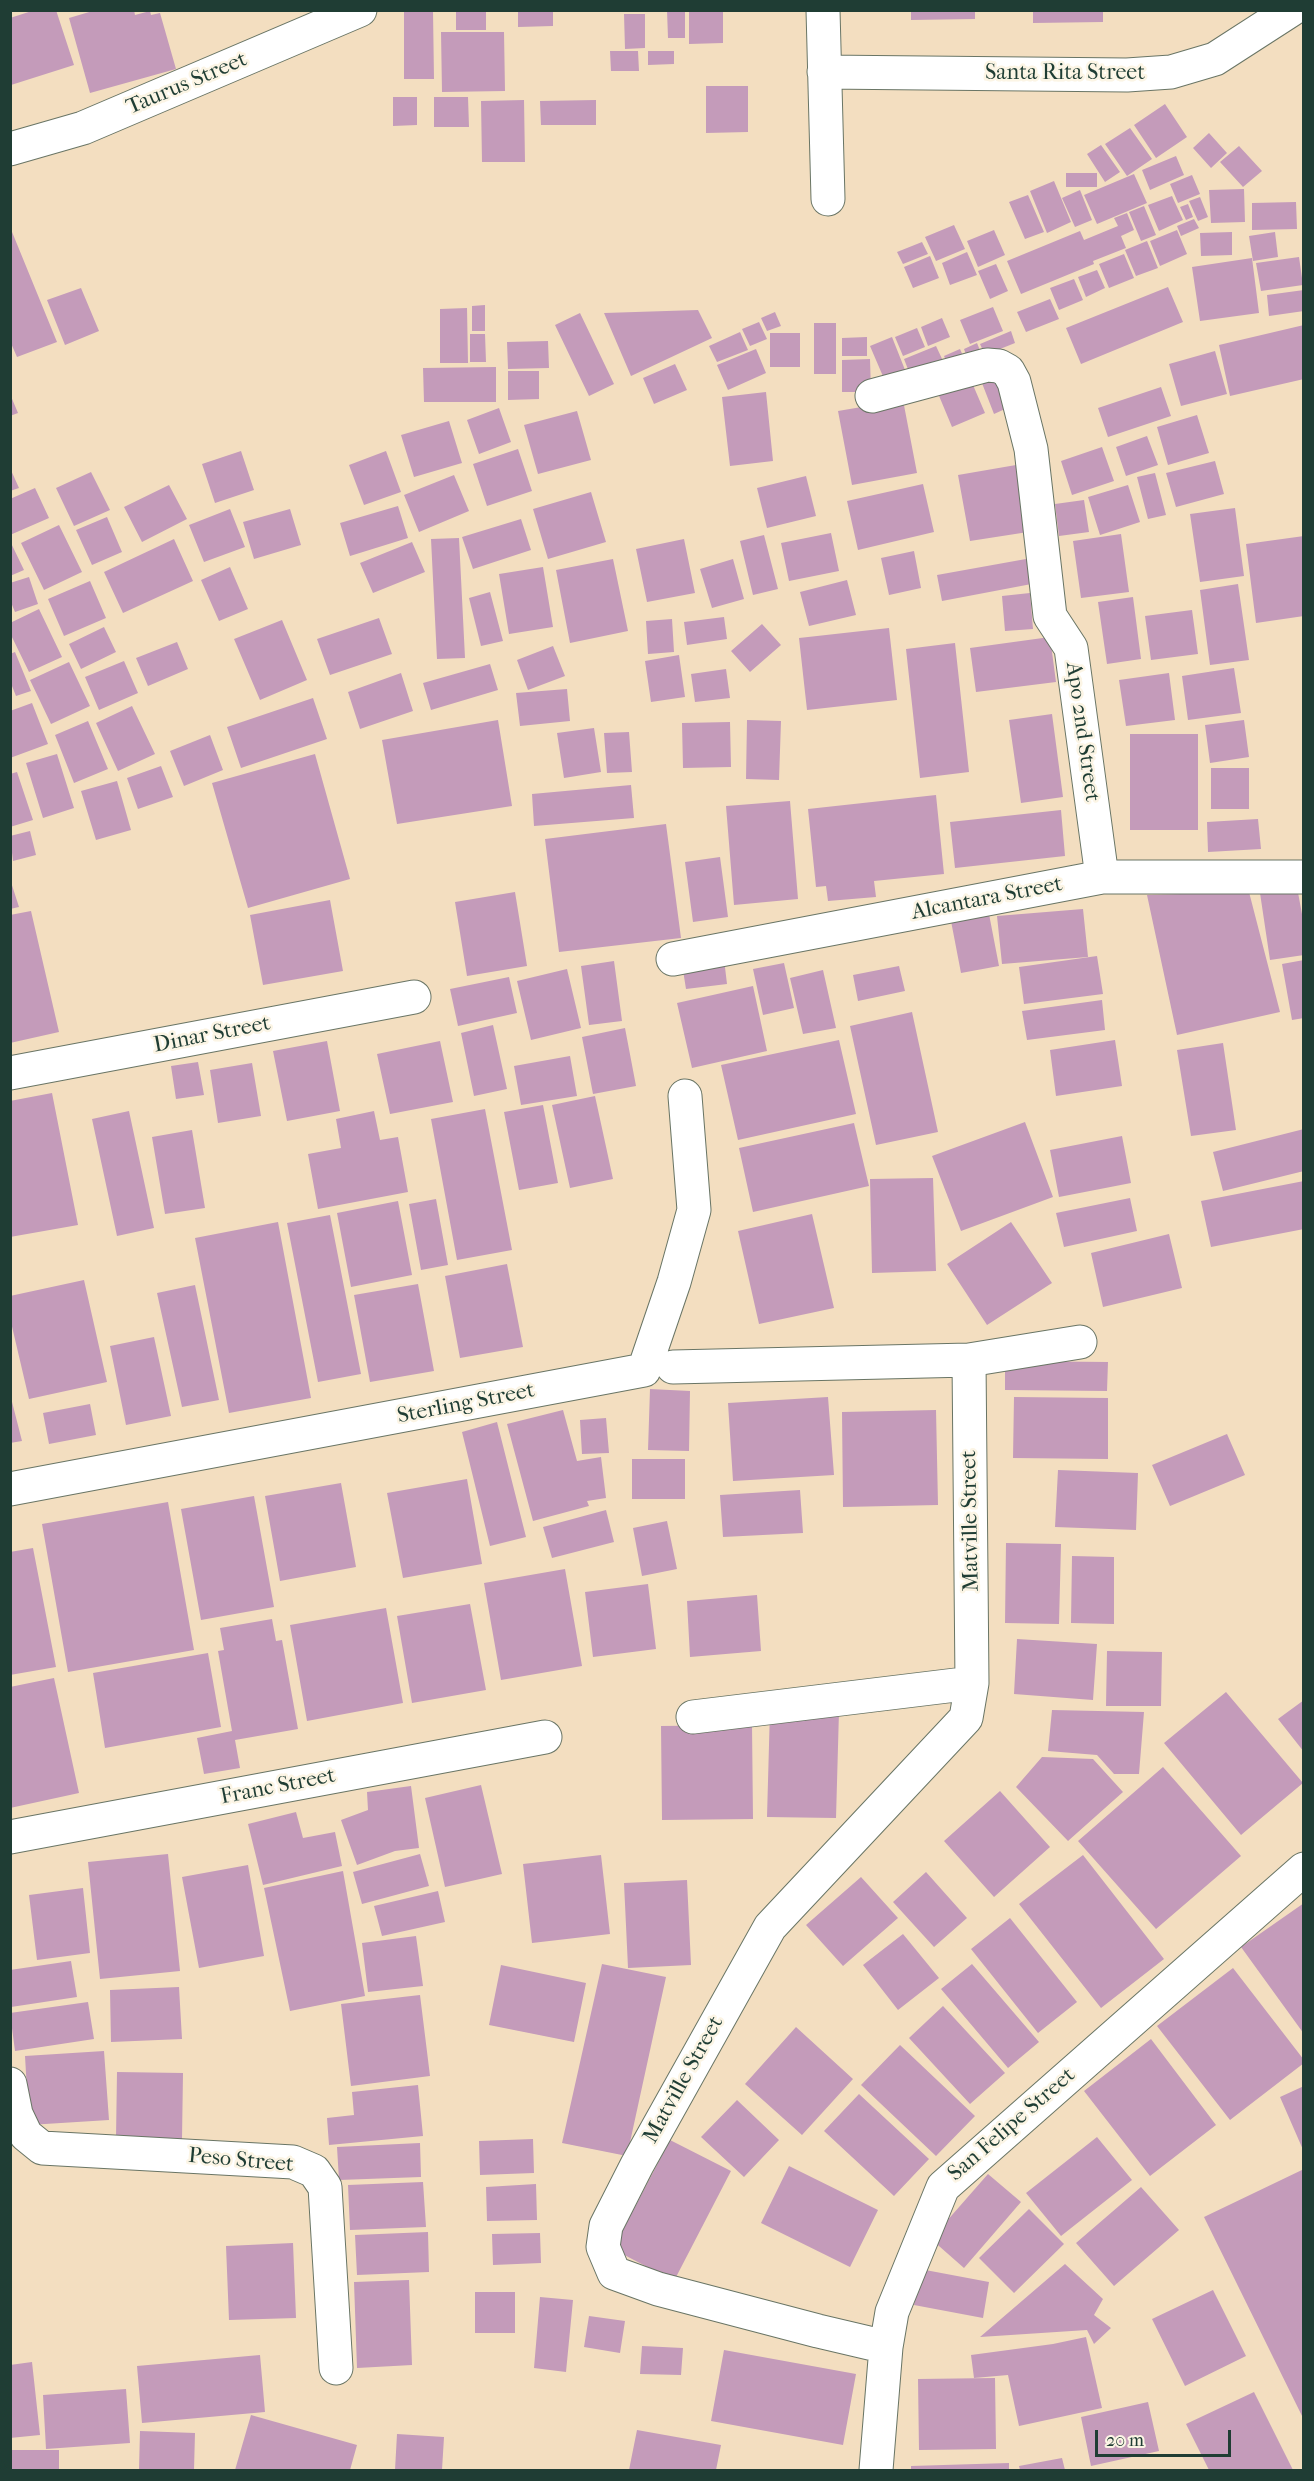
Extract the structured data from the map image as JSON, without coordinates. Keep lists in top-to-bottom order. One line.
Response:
{"streets":{"street":["Santa Rita Street","Taurus Street","Apo 2nd Street","Alcantara Street","Dinar Street","Sterling Street","Matville Street","Franc Street","San Felipe Street","Peso Street"]},"crossings":[["Apo 2nd Street","Alcantara Street"],["Matville Street","San Felipe Street"]],"scale_bar":"20 m"}
